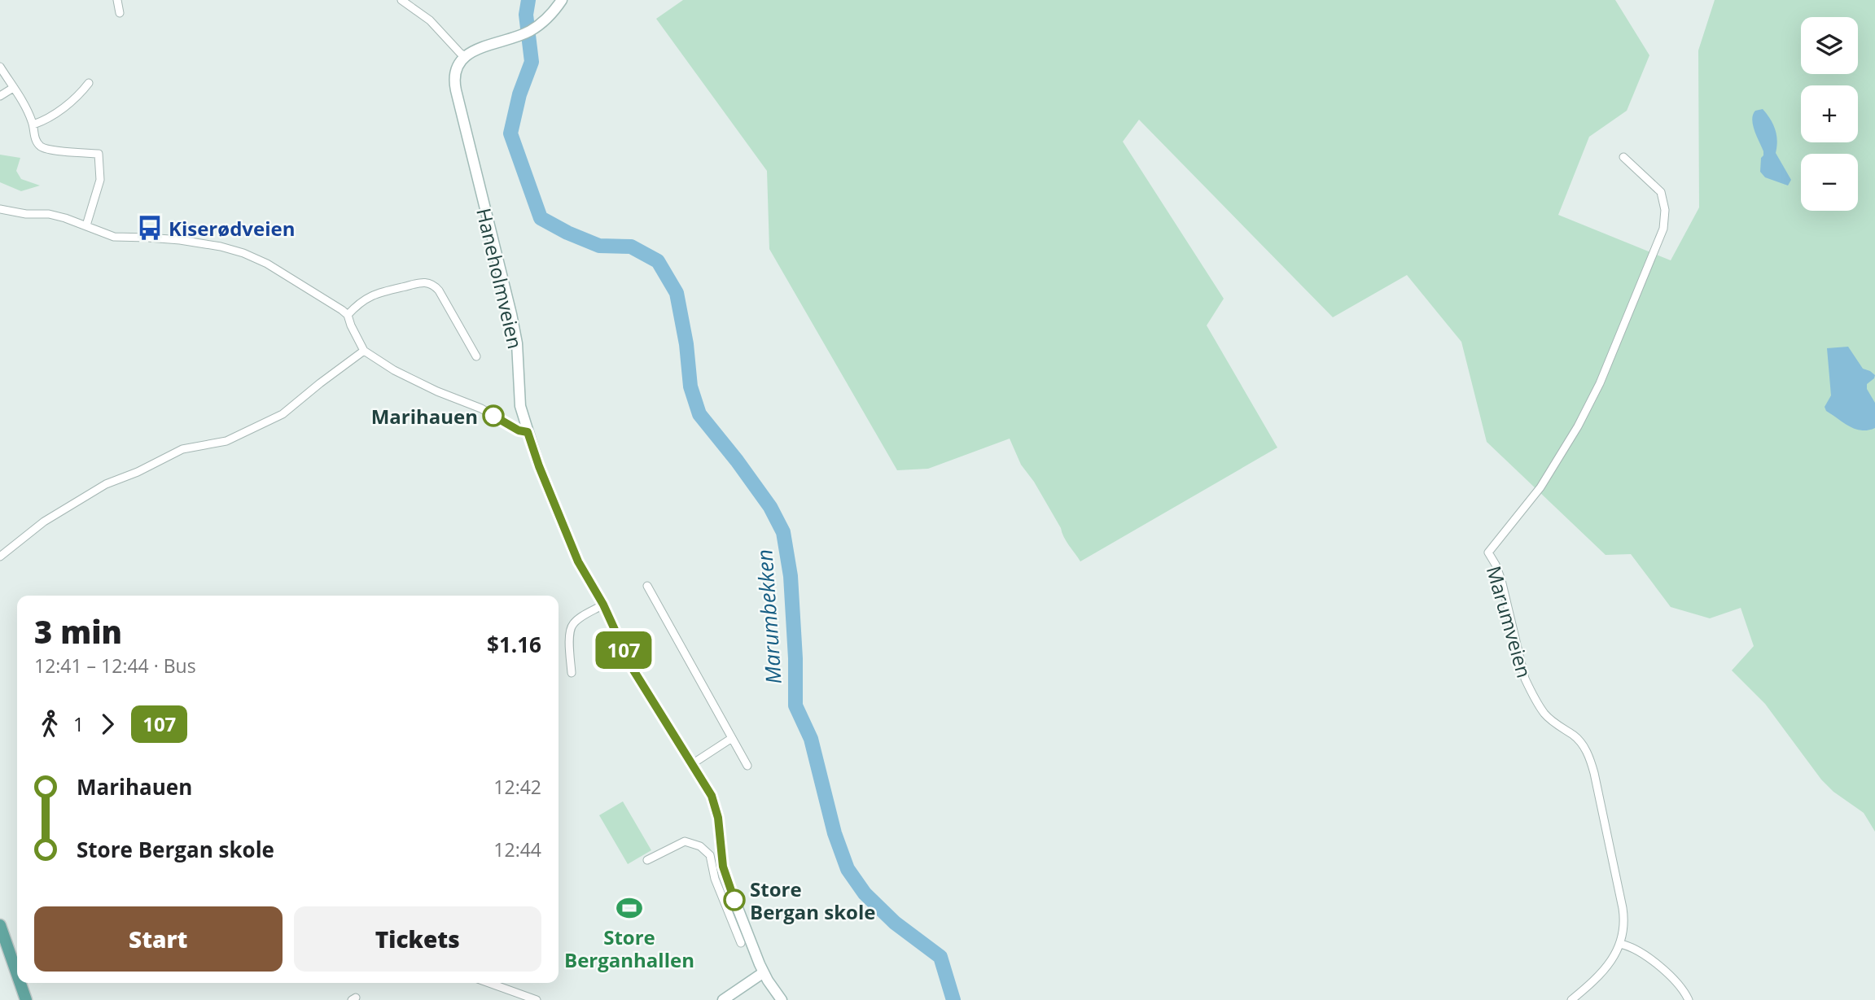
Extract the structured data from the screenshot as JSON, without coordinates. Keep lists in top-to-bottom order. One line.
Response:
{"streets":{"main road":["Haneholmveien"],"street":["Marumveien"]},"water":["Marumbekken"],"places":{"bus stop":["Kiserødveien"],"other":["Marihauen","Store Bergan skole"],"sports":["Store Berganhallen"]},"lines":["bus line 107"],"page":{"on_map":"107","map_buttons":["+","−"],"heading":["3 min","12:41 – 12:44 · Bus","$1.16"],"legs":["1","107"],"list":[{"name":"Marihauen","value":"12:42"},{"name":"Store Bergan skole","value":"12:44"}],"buttons":["Start","Tickets"]}}
